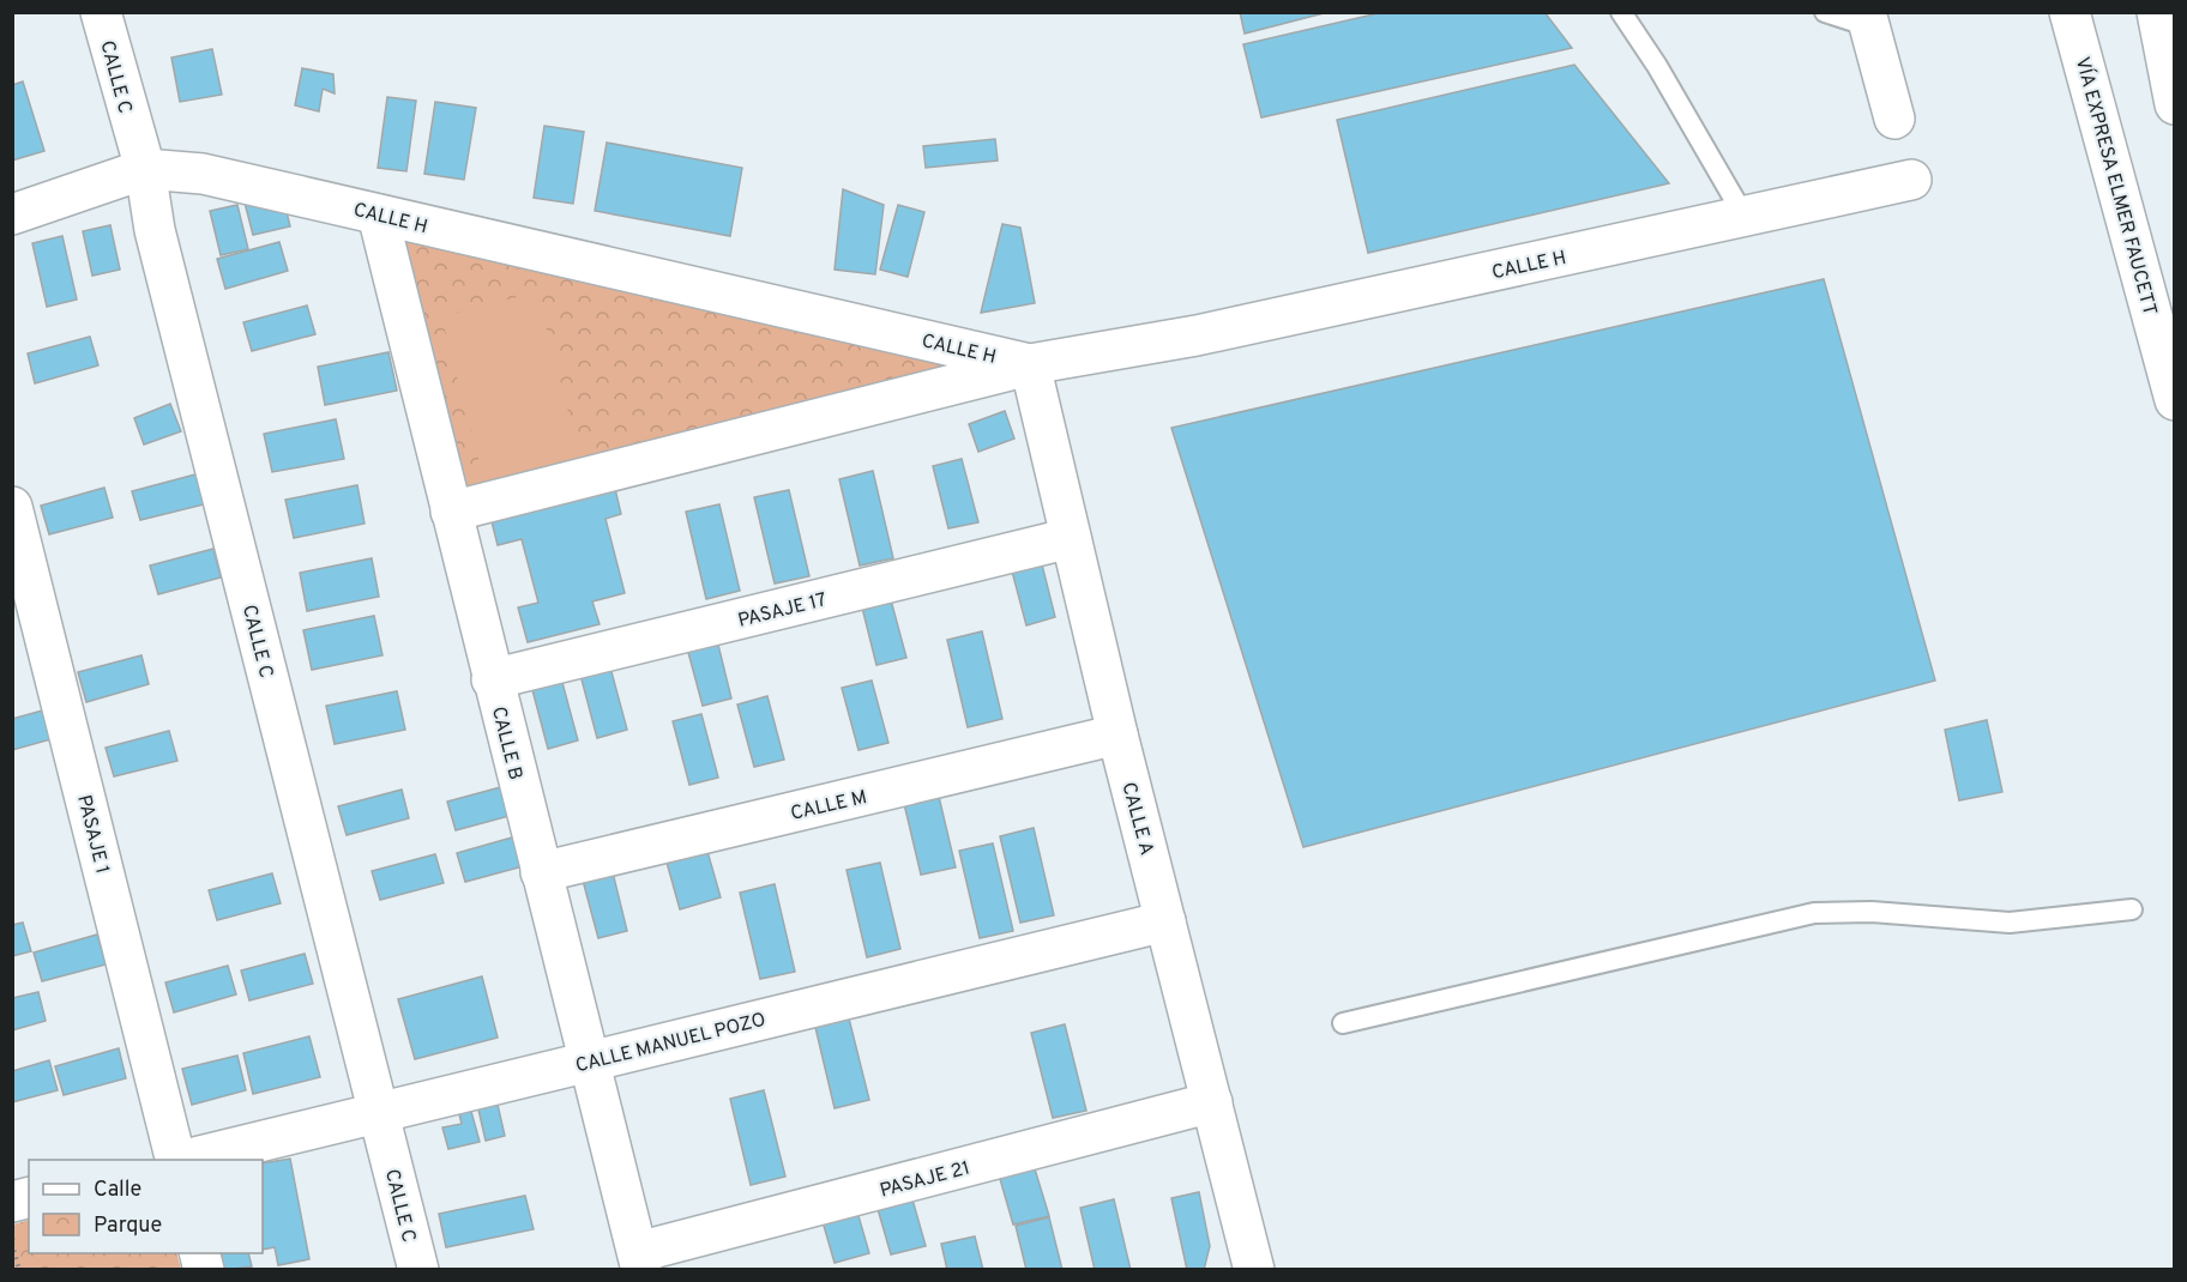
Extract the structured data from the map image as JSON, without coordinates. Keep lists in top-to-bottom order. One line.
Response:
{"streets":{"main road":["CALLE C","VÍA EXPRESA ELMER FAUCETT","CALLE H","PASAJE 17","CALLE B","CALLE M","CALLE A","PASAJE 1","CALLE MANUEL POZO","PASAJE 21"]},"crossings":[["CALLE C","CALLE H"],["CALLE C","CALLE MANUEL POZO"],["CALLE H","CALLE B"],["CALLE H","CALLE A"],["PASAJE 17","CALLE B"],["PASAJE 17","CALLE A"],["CALLE B","CALLE M"],["CALLE B","CALLE MANUEL POZO"],["CALLE B","PASAJE 21"],["CALLE M","CALLE A"],["CALLE A","CALLE MANUEL POZO"],["CALLE A","PASAJE 21"]],"legend":["Calle","Parque"]}
